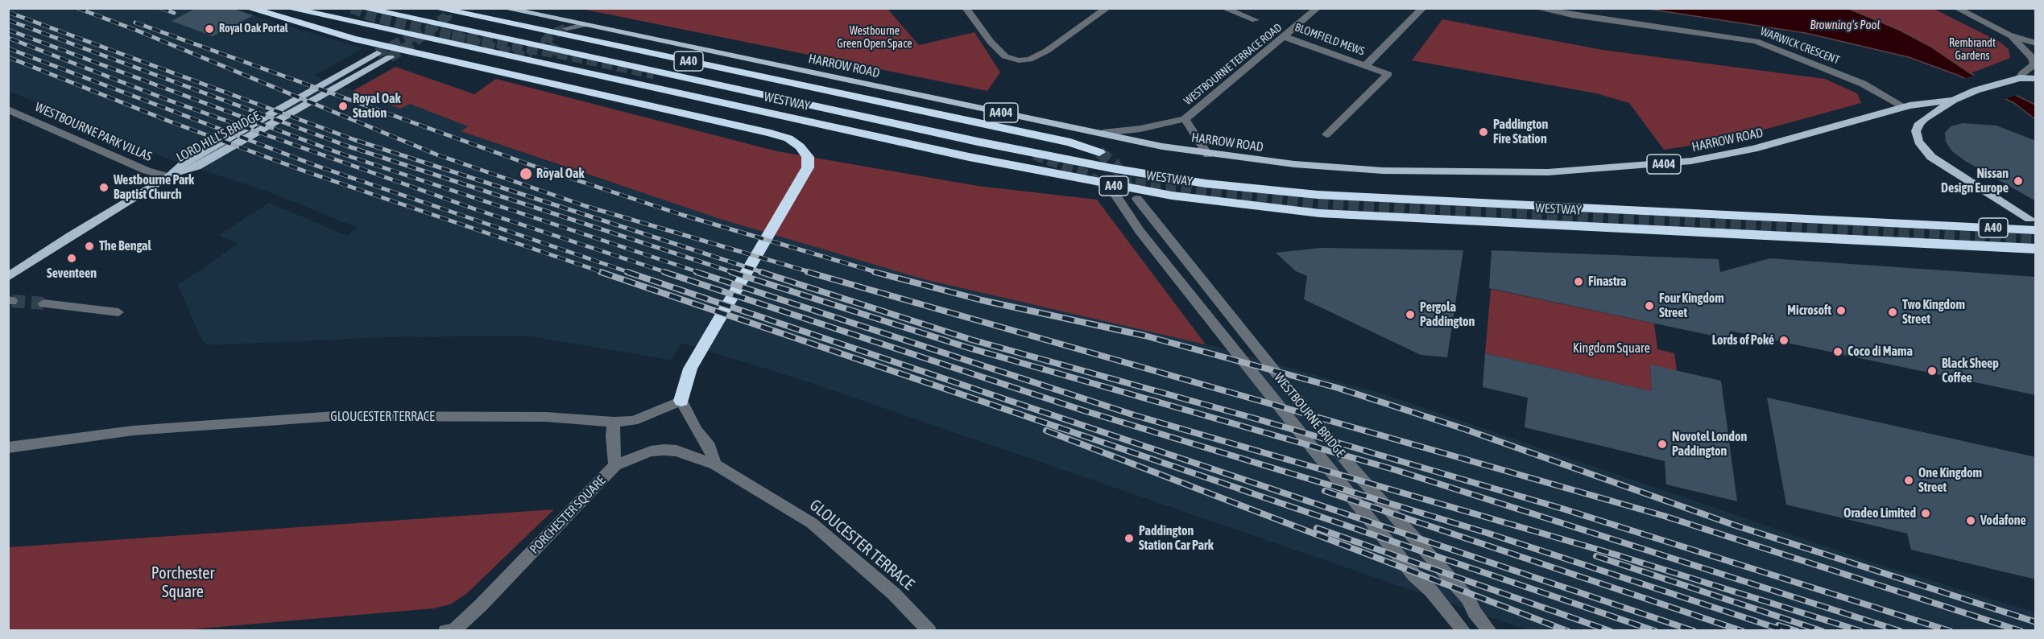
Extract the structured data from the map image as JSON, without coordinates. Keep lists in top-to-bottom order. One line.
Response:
{"streets":{"highway":["A40","WESTWAY"],"main road":["HARROW ROAD","A404","LORD HILL'S BRIDGE"],"street":["BLOMFIELD MEWS","WARWICK CRESCENT","WESTBOURNE TERRACE ROAD","WESTBOURNE PARK VILLAS","WESTBOURNE BRIDGE","GLOUCESTER TERRACE","PORCHESTER SQUARE"]},"crossings":[["BLOMFIELD MEWS","WESTBOURNE TERRACE ROAD"],["WARWICK CRESCENT","HARROW ROAD"],["WESTBOURNE TERRACE ROAD","HARROW ROAD"],["WESTBOURNE PARK VILLAS","LORD HILL'S BRIDGE"],["GLOUCESTER TERRACE","PORCHESTER SQUARE"]],"water":["Browning's Pool"],"parks":["Westbourne Green Open Space","Rembrandt Gardens","Kingdom Square","Porchester Square"],"places":["Royal Oak Portal","Royal Oak Station","Paddington Fire Station","Royal Oak","Nissan Design Europe","Westbourne Park Baptist Church","The Bengal","Seventeen","Finastra","Four Kingdom Street","Microsoft","Two Kingdom Street","Pergola Paddington","Lords of Poké","Coco di Mama","Black Sheep Coffee","Novotel London Paddington","One Kingdom Street","Oradeo Limited","Vodafone","Paddington Station Car Park"]}
